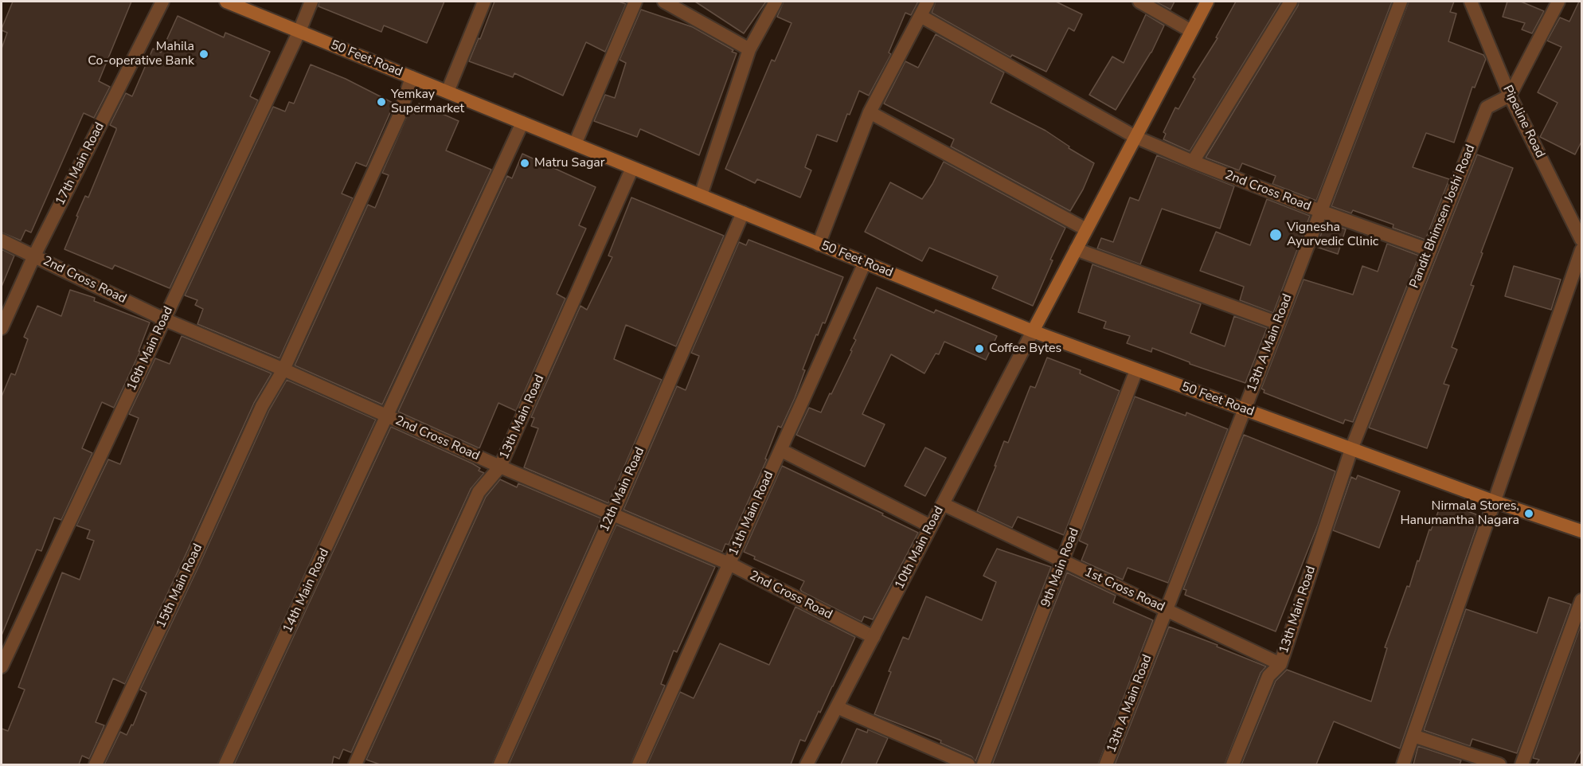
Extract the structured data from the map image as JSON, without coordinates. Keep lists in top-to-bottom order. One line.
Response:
{"streets":{"main road":["50 Feet Road"],"street":["Pipeline Road","17th Main Road","2nd Cross Road","Pandit Bhimsen Joshi Road","13th A Main Road","16th Main Road","13th Main Road","12th Main Road","11th Main Road","10th Main Road","9th Main Road","15th Main Road","1st Cross Road","14th Main Road"]},"crossings":[["50 Feet Road","Pandit Bhimsen Joshi Road"],["50 Feet Road","13th A Main Road"],["50 Feet Road","16th Main Road"],["50 Feet Road","13th Main Road"],["50 Feet Road","12th Main Road"],["50 Feet Road","11th Main Road"],["50 Feet Road","10th Main Road"],["50 Feet Road","9th Main Road"],["50 Feet Road","15th Main Road"],["50 Feet Road","14th Main Road"],["Pipeline Road","Pandit Bhimsen Joshi Road"],["17th Main Road","2nd Cross Road"],["2nd Cross Road","Pandit Bhimsen Joshi Road"],["2nd Cross Road","13th A Main Road"],["2nd Cross Road","16th Main Road"],["2nd Cross Road","13th Main Road"],["2nd Cross Road","12th Main Road"],["2nd Cross Road","11th Main Road"],["2nd Cross Road","10th Main Road"],["2nd Cross Road","15th Main Road"],["2nd Cross Road","14th Main Road"],["Pandit Bhimsen Joshi Road","13th Main Road"],["13th A Main Road","1st Cross Road"],["13th Main Road","1st Cross Road"],["10th Main Road","1st Cross Road"],["9th Main Road","1st Cross Road"]],"places":["Mahila Co-operative Bank","Yemkay Supermarket","Matru Sagar","Vignesha Ayurvedic Clinic","Coffee Bytes","Nirmala Stores, Hanumantha Nagara"]}
